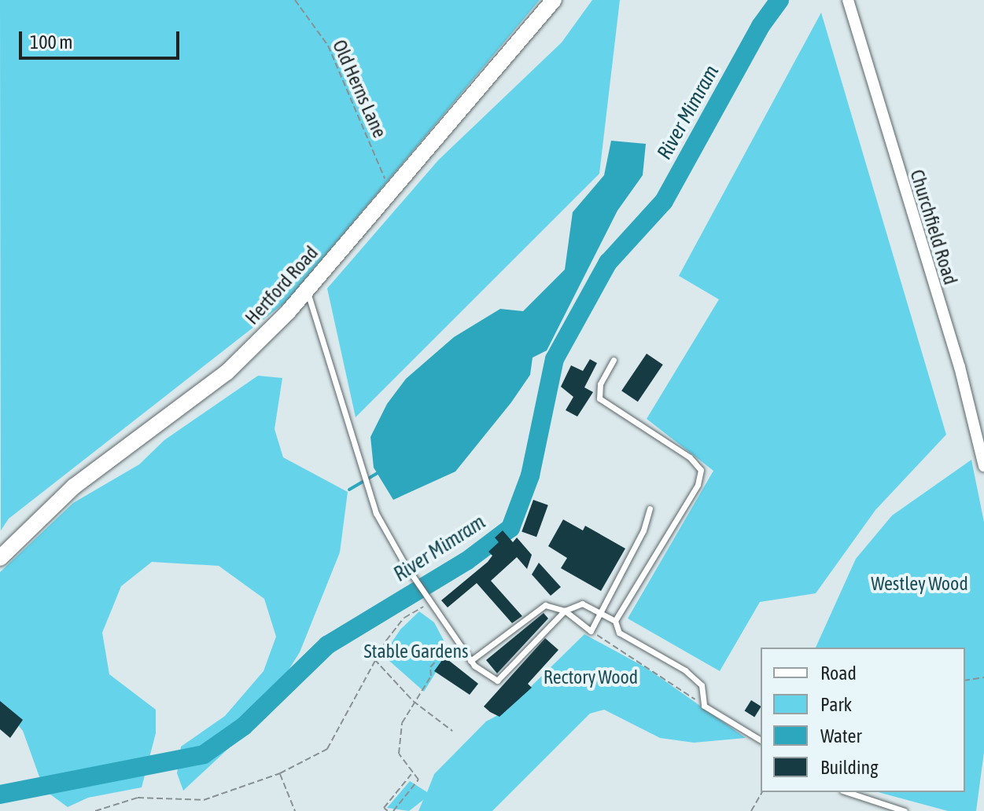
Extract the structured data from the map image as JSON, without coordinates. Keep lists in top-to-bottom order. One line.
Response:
{"streets":{"main road":["Hertford Road"],"street":["Churchfield Road"],"path":["Old Herns Lane"]},"crossings":[["Old Herns Lane","Hertford Road"]],"water":["River Mimram"],"parks":["Westley Wood","Stable Gardens","Rectory Wood"],"legend":["Road","Park","Water","Building"],"scale_bar":"100 m"}
